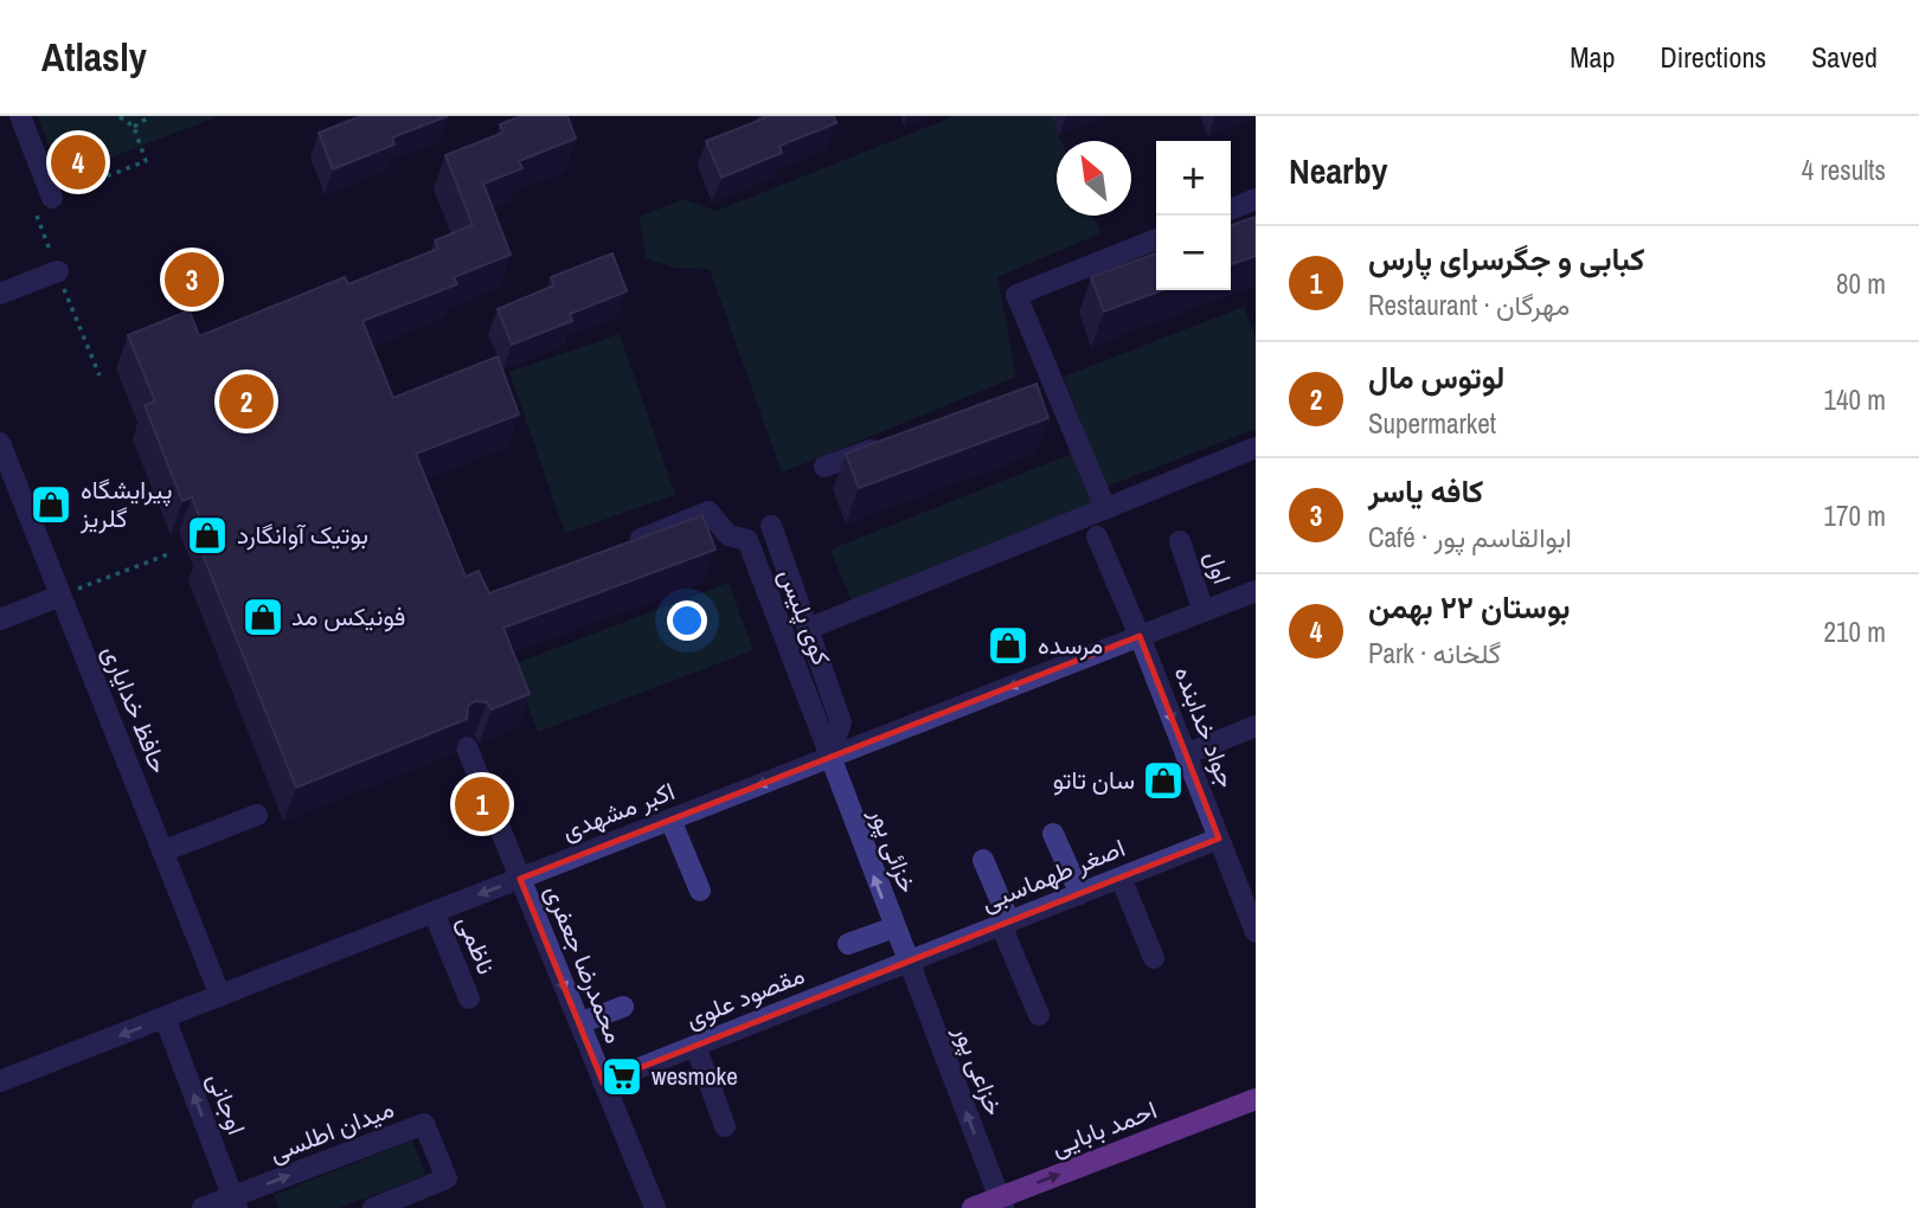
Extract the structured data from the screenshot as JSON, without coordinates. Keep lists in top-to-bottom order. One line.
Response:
{"streets":{"main road":["احمد بابایی"],"street":["اول","کوی پلیس","حافظ خدایاری","جواد خدابنده","اکبر مشهدی","خزائی پور","اصغر طهماسبی","ناظمی","محمدرضا جعفری","مقصود علوی","خزاعی پور","اوجانی","میدان اطلسی"]},"crossings":[["اول","اکبر مشهدی"],["کوی پلیس","اکبر مشهدی"],["کوی پلیس","خزائی پور"],["حافظ خدایاری","اکبر مشهدی"],["جواد خدابنده","اکبر مشهدی"],["جواد خدابنده","اصغر طهماسبی"],["اکبر مشهدی","خزائی پور"],["اکبر مشهدی","ناظمی"],["اکبر مشهدی","محمدرضا جعفری"],["اکبر مشهدی","اوجانی"],["خزائی پور","اصغر طهماسبی"],["خزائی پور","مقصود علوی"],["خزائی پور","خزاعی پور"],["اصغر طهماسبی","مقصود علوی"],["اصغر طهماسبی","خزاعی پور"],["محمدرضا جعفری","مقصود علوی"],["مقصود علوی","خزاعی پور"],["خزاعی پور","احمد بابایی"],["اوجانی","میدان اطلسی"]],"one_way":["اوجانی","احمد بابایی"],"places":{"shop":["پیرایشگاه گلریز","بوتیک آوانگارد","فونیکس مد","مرسده","سان تاتو"],"supermarket":["wesmoke"]},"north":"top left","page":{"header":"Atlasly","nav":["Map","Directions","Saved"],"heading":["Nearby","4 results"],"pins":["4","3","2","1"],"map_buttons":["+","−"],"list":[{"mark":"1","name":"کبابی و جگرسرای پارس","note":"Restaurant · مهرگان","value":"80 m"},{"mark":"2","name":"لوتوس مال","note":"Supermarket","value":"140 m"},{"mark":"3","name":"کافه یاسر","note":"Café · ابوالقاسم پور","value":"170 m"},{"mark":"4","name":"بوستان ۲۲ بهمن","note":"Park · گلخانه","value":"210 m"}]}}
